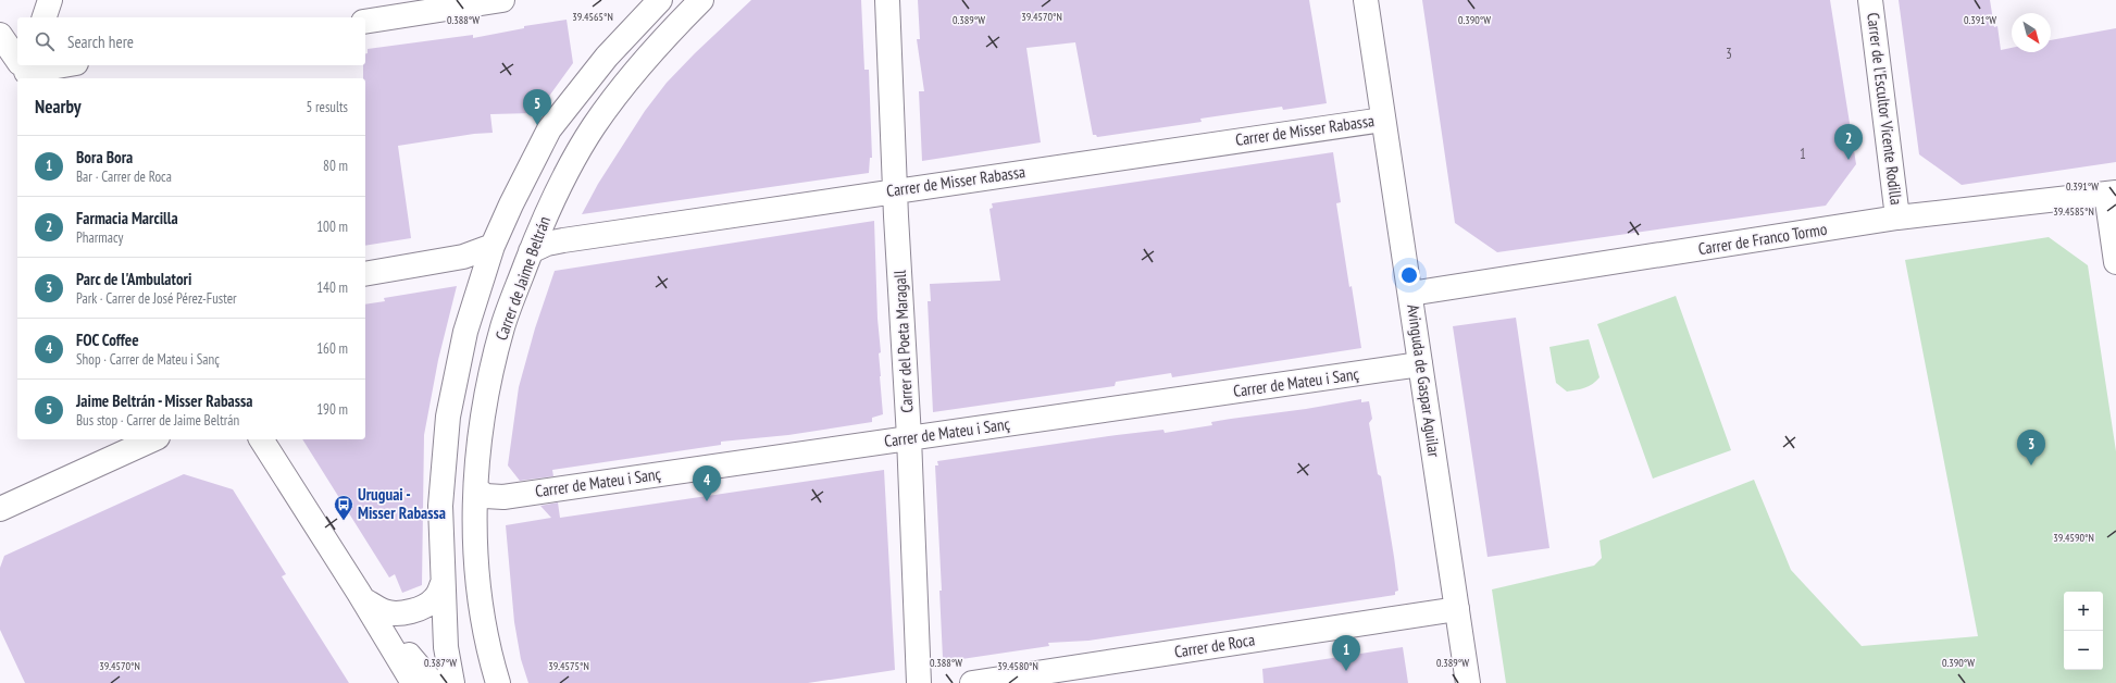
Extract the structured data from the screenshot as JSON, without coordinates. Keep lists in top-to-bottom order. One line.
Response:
{"streets":{"street":["Carrer de l'Escultor Vicente Rodilla","Carrer de Misser Rabassa","Carrer de Franco Tormo","Carrer de Jaime Beltrán","Carrer del Poeta Maragall","Avinguda de Gaspar Aguilar","Carrer de Mateu i Sanç","Carrer de Roca"]},"crossings":[["Carrer de l'Escultor Vicente Rodilla","Carrer de Franco Tormo"],["Carrer de Misser Rabassa","Carrer de Jaime Beltrán"],["Carrer de Misser Rabassa","Carrer del Poeta Maragall"],["Carrer de Misser Rabassa","Avinguda de Gaspar Aguilar"],["Carrer de Franco Tormo","Avinguda de Gaspar Aguilar"],["Carrer de Jaime Beltrán","Carrer de Mateu i Sanç"],["Carrer del Poeta Maragall","Carrer de Mateu i Sanç"],["Avinguda de Gaspar Aguilar","Carrer de Mateu i Sanç"],["Avinguda de Gaspar Aguilar","Carrer de Roca"]],"places":{"bus stop":["Uruguai - Misser Rabassa"]},"house_numbers":["3","1"],"north":"bottom right","page":{"search":"Search here","heading":["Nearby","5 results"],"pins":["5","2","3","4","1"],"list":[{"mark":"1","name":"Bora Bora","note":"Bar · Carrer de Roca","value":"80 m"},{"mark":"2","name":"Farmacia Marcilla","note":"Pharmacy","value":"100 m"},{"mark":"3","name":"Parc de l'Ambulatori","note":"Park · Carrer de José Pérez-Fuster","value":"140 m"},{"mark":"4","name":"FOC Coffee","note":"Shop · Carrer de Mateu i Sanç","value":"160 m"},{"mark":"5","name":"Jaime Beltrán - Misser Rabassa","note":"Bus stop · Carrer de Jaime Beltrán","value":"190 m"}],"map_buttons":["+","−"]},"coordinates":["39.4570°N","39.4565°N","0.388°W","0.389°W","0.390°W","0.391°W","39.4585°N","39.4590°N","0.387°W","39.4575°N","39.4580°N"]}
